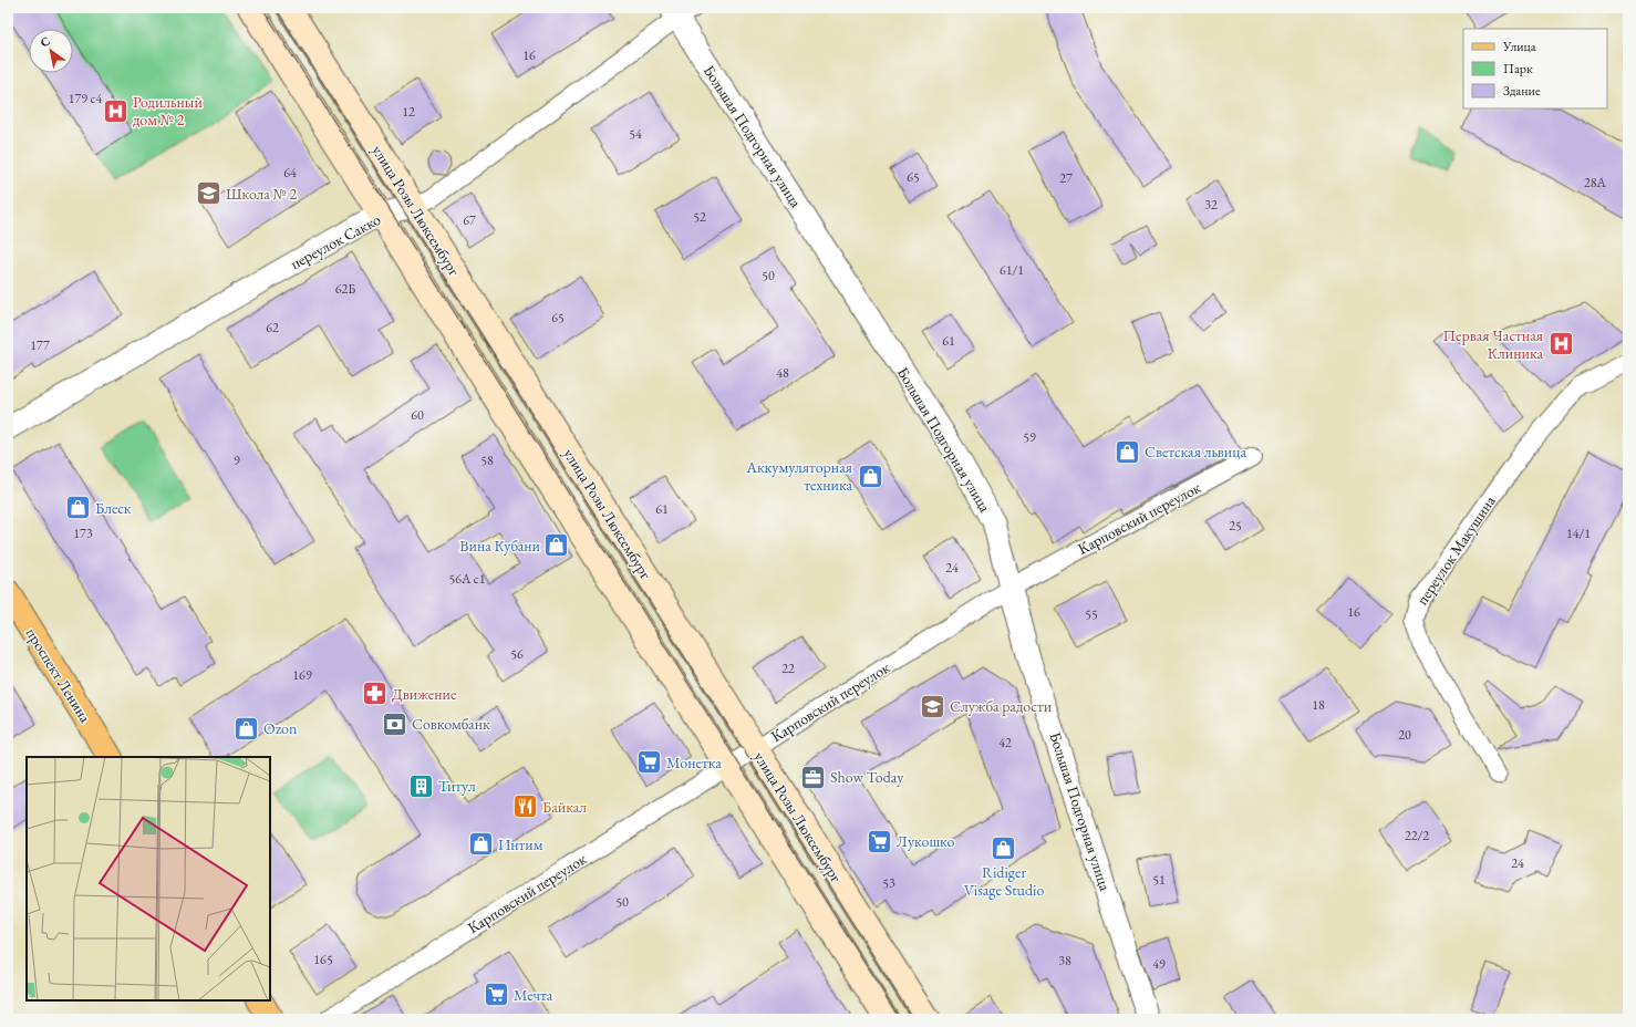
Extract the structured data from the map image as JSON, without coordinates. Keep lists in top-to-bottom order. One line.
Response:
{"streets":{"main road":["улица Розы Люксембург","проспект Ленина"],"street":["Большая Подгорная улица","переулок Сакко","Карповский переулок","переулок Макушина"]},"crossings":[["Большая Подгорная улица","переулок Сакко"],["Большая Подгорная улица","Карповский переулок"],["улица Розы Люксембург","переулок Сакко"],["улица Розы Люксембург","Карповский переулок"]],"places":{"hospital":["Родильный дом № 2","Первая Частная Клиника"],"school or university":["Школа № 2","Служба радости"],"shop":["Светская львица","Аккумуляторная техника","Блеск","Вина Кубани","Ozon","Интим","Ridiger Visage Studio"],"pharmacy":["Движение"],"bank":["Совкомбанк"],"supermarket":["Монетка","Лукошко","Мечта"],"office":["Show Today"],"building":["Титул"],"restaurant":["Байкал"]},"house_numbers":["16","179 с4","12","54","64","65","27","28А","32","52","67","61/1","50","62Б","65","62","61","177","48","60","59","9","58","61","25","173","14/1","24","56А с1","16","55","56","22","169","18","20","42","22/2","24","51","53","50","165","38","49"],"legend":["Улица","Парк","Здание"],"north":"top left"}
